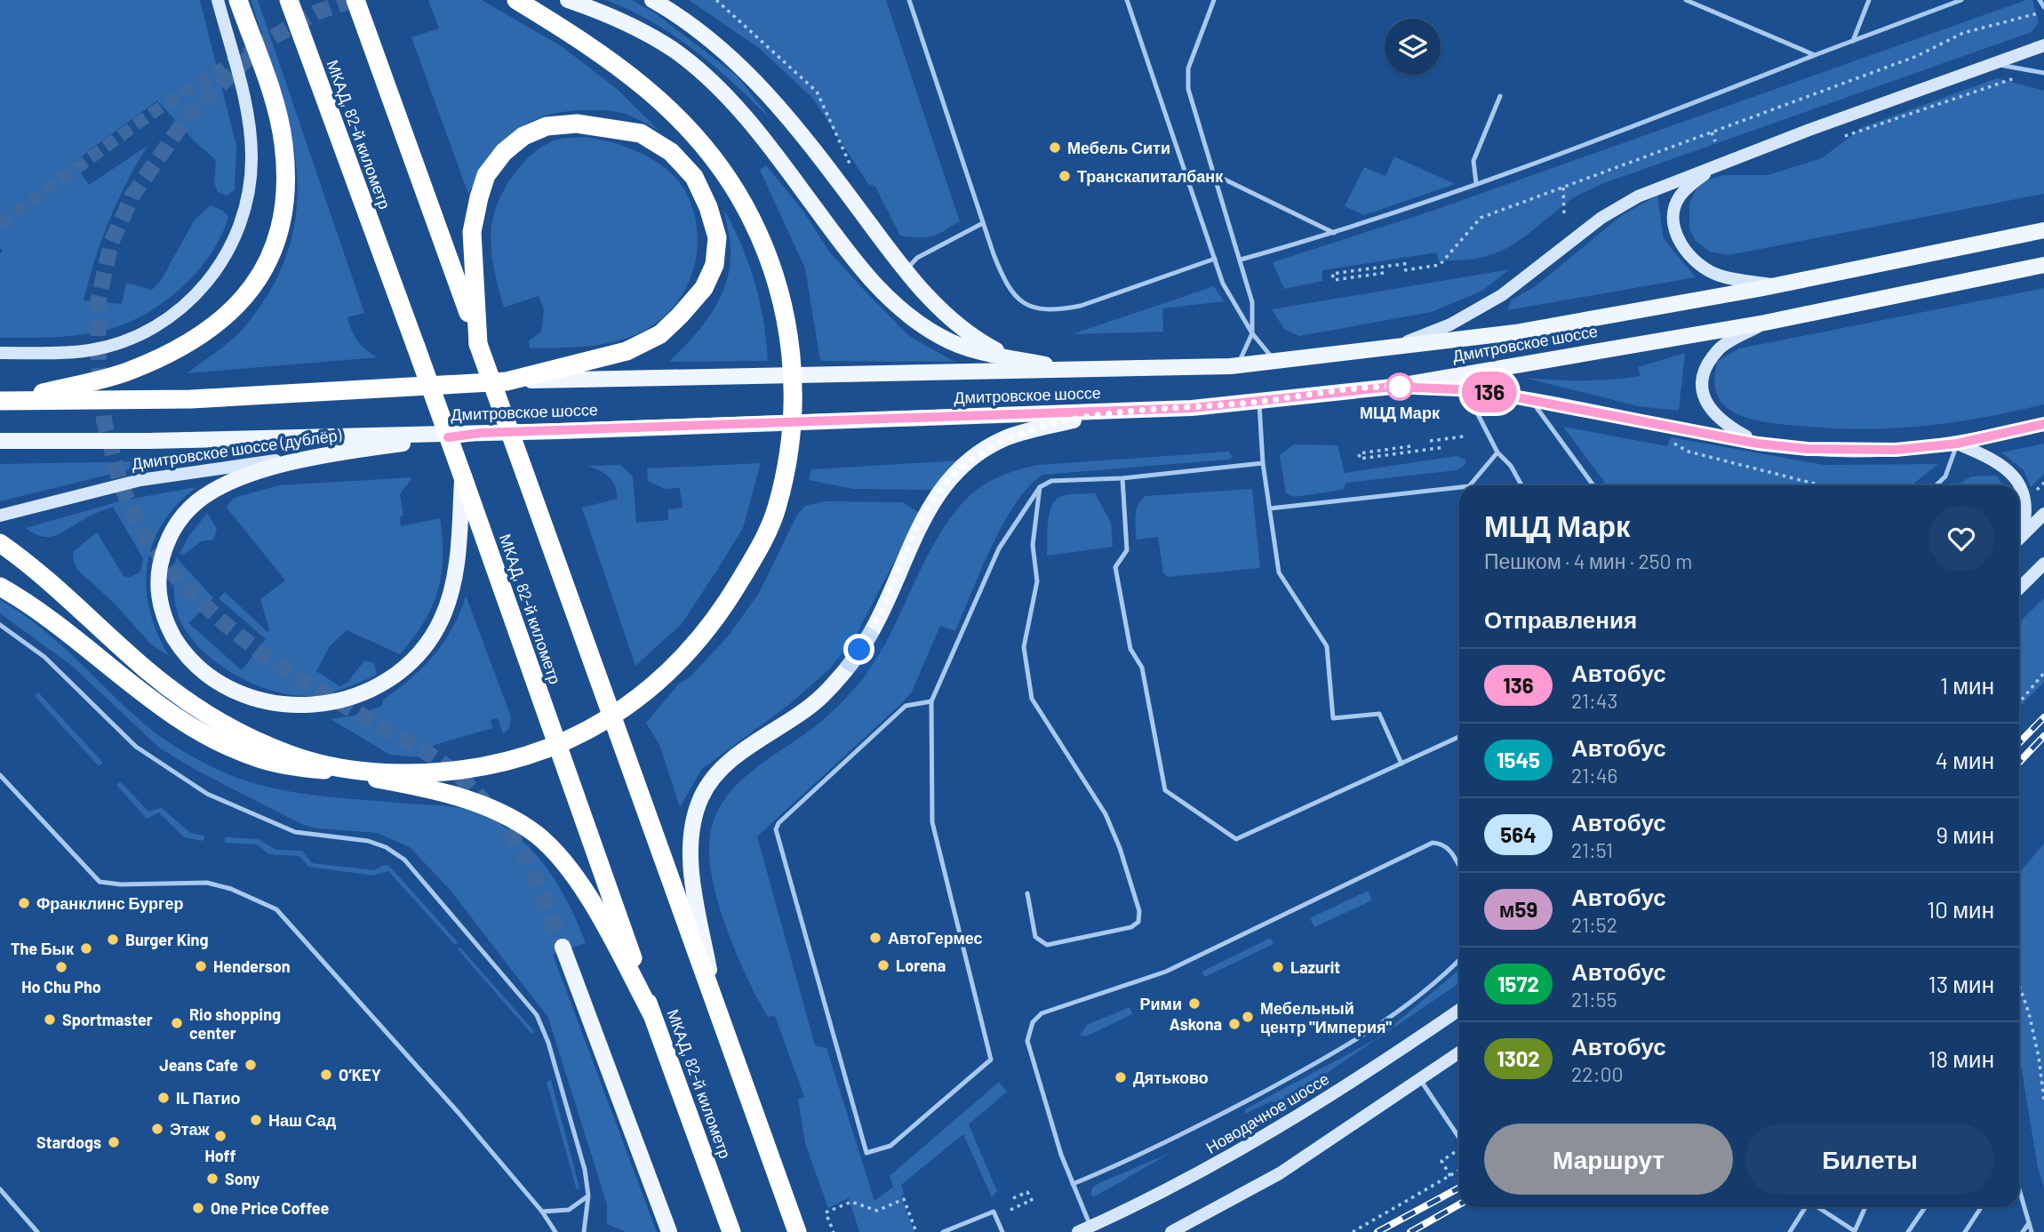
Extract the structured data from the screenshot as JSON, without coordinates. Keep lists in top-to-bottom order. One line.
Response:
{"streets":{"highway":["МКАД, 82-й километр","Дмитровское шоссе"],"main road":["Дмитровское шоссе (дублёр)","Новодачное шоссе"]},"crossings":[["Дмитровское шоссе","Дмитровское шоссе (дублёр)"]],"places":["Мебель Сити","Транскапиталбанк","МЦД Марк","Франклинс Бургер","АвтоГермес","Burger King","The Бык","Lorena","Henderson","Ho Chu Pho","Lazurit","Рими","Мебельный центр \"Империя\"","Sportmaster","Rio shopping center","Askona","Jeans Cafe","O’KEY","Дятьково","IL Патио","Наш Сад","Этаж","Hoff","Stardogs","Sony","One Price Coffee"],"lines":["bus line 136"],"page":{"on_map":"136","heading":[["МЦД Марк","Пешком · 4 мин · 250 m"],"Отправления"],"list":[{"mark":"136","name":"Автобус","note":"21:43","value":"1 мин"},{"mark":"1545","name":"Автобус","note":"21:46","value":"4 мин"},{"mark":"564","name":"Автобус","note":"21:51","value":"9 мин"},{"mark":"м59","name":"Автобус","note":"21:52","value":"10 мин"},{"mark":"1572","name":"Автобус","note":"21:55","value":"13 мин"},{"mark":"1302","name":"Автобус","note":"22:00","value":"18 мин"}],"buttons":["Маршрут","Билеты"]}}
